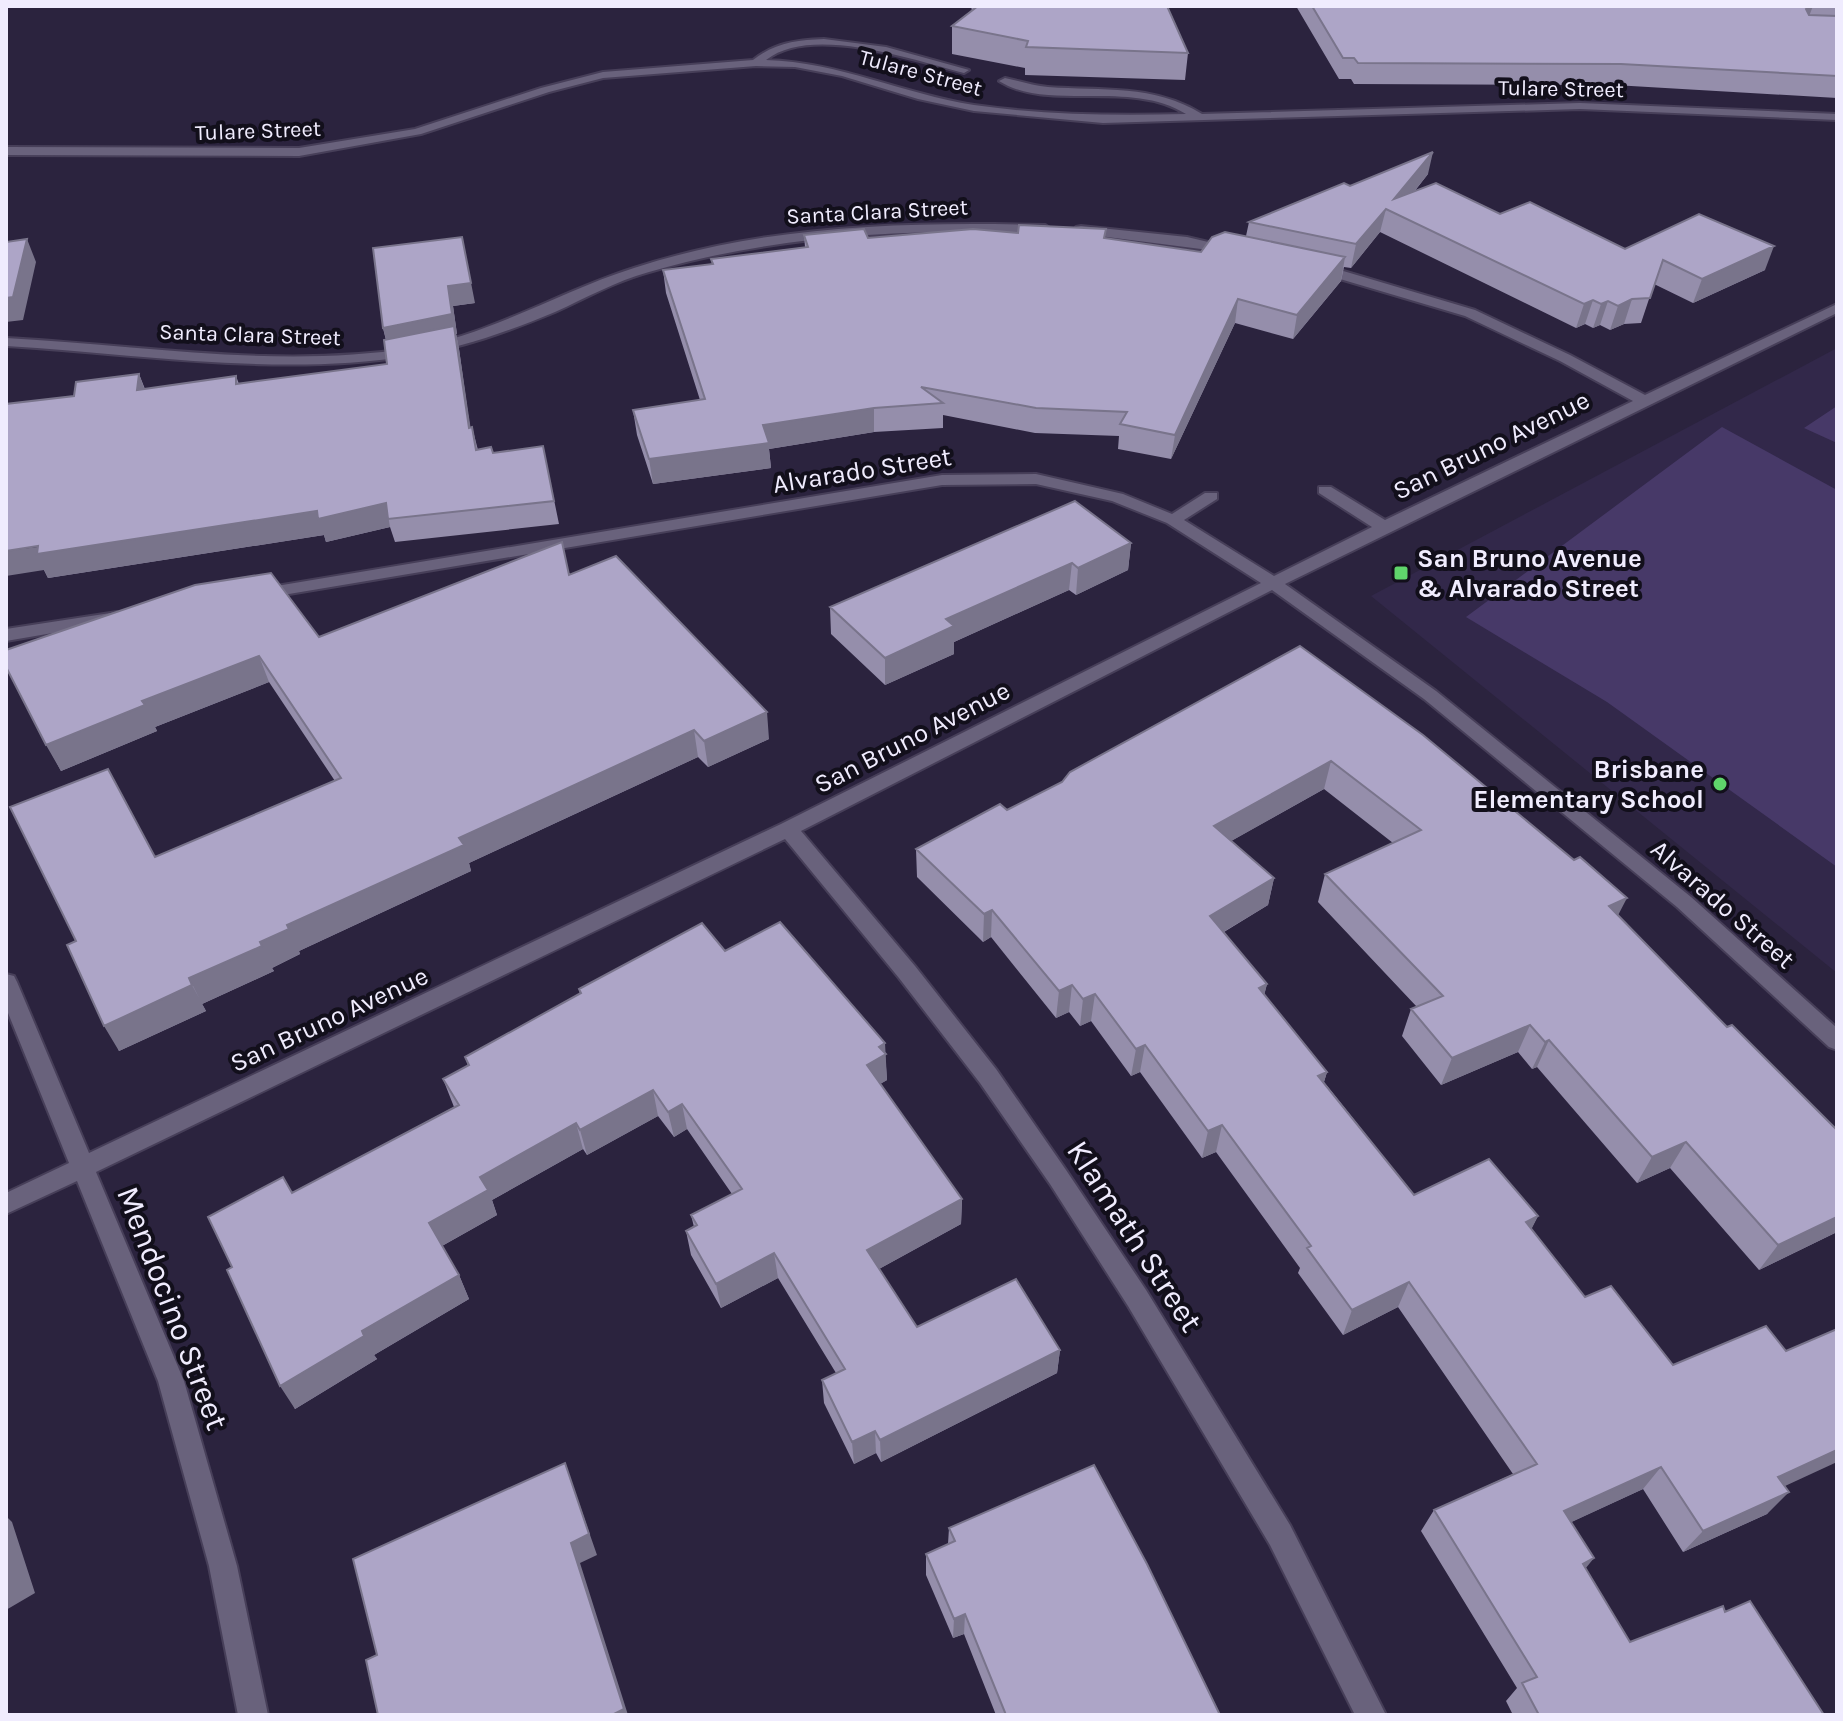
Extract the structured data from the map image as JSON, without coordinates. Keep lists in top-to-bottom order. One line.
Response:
{"streets":{"street":["Tulare Street","Santa Clara Street","San Bruno Avenue","Alvarado Street","Klamath Street","Mendocino Street"]},"crossings":[["San Bruno Avenue","Alvarado Street"],["San Bruno Avenue","Klamath Street"],["San Bruno Avenue","Mendocino Street"]],"places":{"transit":["San Bruno Avenue & Alvarado Street"],"other":["Brisbane Elementary School"]}}
